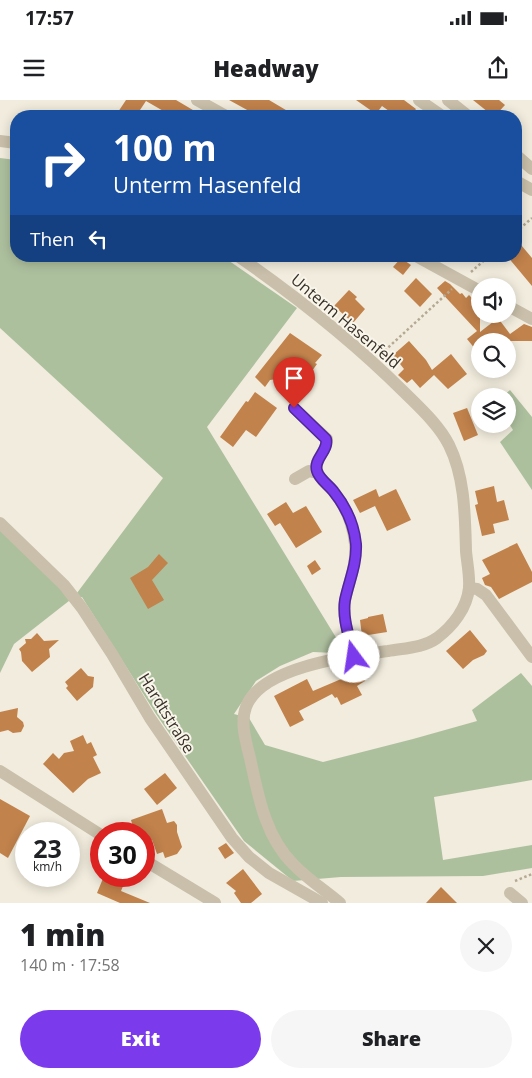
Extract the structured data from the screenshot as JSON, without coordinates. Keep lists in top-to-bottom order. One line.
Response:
{"streets":{"street":["Unterm Hasenfeld","Hardtstraße"]},"page":{"status":"17:57","header":"Headway","turn":["100 m","Unterm Hasenfeld"],"then":"Then","speed":"23 km/h","limit":"30","heading":["1 min","140 m · 17:58"],"buttons":["Exit","Share"]}}
